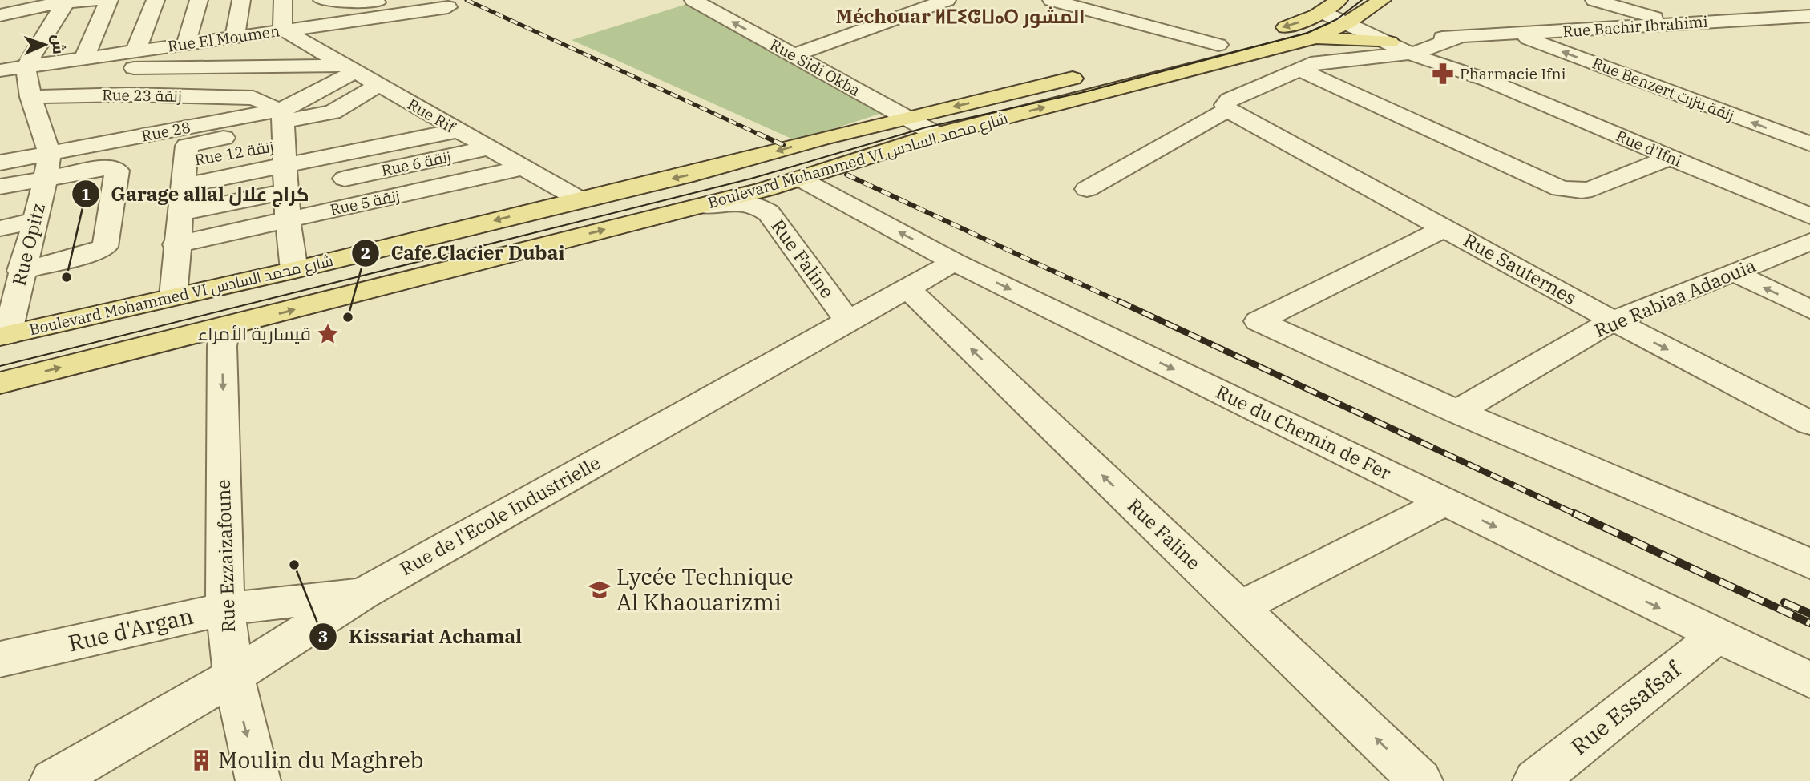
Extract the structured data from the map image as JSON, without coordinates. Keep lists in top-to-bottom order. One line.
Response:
{"streets":{"main road":["Boulevard Mohammed VI شارع محمد السادس"],"street":["Rue Bachir Ibrahimi","Rue El Moumen","Rue Sidi Okba","Rue Benzert زنقة بنزرت","Rue 23 زنقة","Rue Rif","Rue 28","Rue d'Ifni","Rue 6 زنقة","Rue 5 زنقة","Rue Opitz","Rue Faline","Rue Sauternes","Rue Rabiaa Adaouia","Rue du Chemin de Fer","Rue de l'Ecole Industrielle","Rue Ezzaizafoune","Rue d'Argan","Rue Essafsaf"]},"crossings":[["Rue Bachir Ibrahimi","Rue Benzert زنقة بنزرت"],["Rue Bachir Ibrahimi","Rue d'Ifni"],["Rue El Moumen","Rue Rif"],["Rue Sidi Okba","Boulevard Mohammed VI شارع محمد السادس"],["Rue Rif","Boulevard Mohammed VI شارع محمد السادس"],["Rue Rif","Rue 6 زنقة"],["Rue Rif","Rue 5 زنقة"],["Rue 28","Rue Opitz"],["Rue d'Ifni","Boulevard Mohammed VI شارع محمد السادس"],["Boulevard Mohammed VI شارع محمد السادس","Rue Opitz"],["Boulevard Mohammed VI شارع محمد السادس","Rue Faline"],["Boulevard Mohammed VI شارع محمد السادس","Rue du Chemin de Fer"],["Boulevard Mohammed VI شارع محمد السادس","Rue Ezzaizafoune"],["Rue Faline","Rue de l'Ecole Industrielle"],["Rue Sauternes","Rue Rabiaa Adaouia"],["Rue du Chemin de Fer","Rue de l'Ecole Industrielle"],["Rue du Chemin de Fer","Rue Essafsaf"],["Rue de l'Ecole Industrielle","Rue Ezzaizafoune"],["Rue de l'Ecole Industrielle","Rue d'Argan"],["Rue Ezzaizafoune","Rue d'Argan"]],"one_way":["Rue Sidi Okba","Rue Faline","Rue Ezzaizafoune"],"districts":["Méchouar ⵍⵎⵉⵛⵡⴰⵔ المشور"],"places":{"pharmacy":["Pharmacie Ifni"],"other":["Garage allal كراج علال","Cafe Clacier Dubai","Kissariat Achamal"],"place":["قيسارية الأمراء"],"school or university":["Lycée Technique Al Khaouarizmi"],"building":["Moulin du Maghreb"]},"north":"right"}
